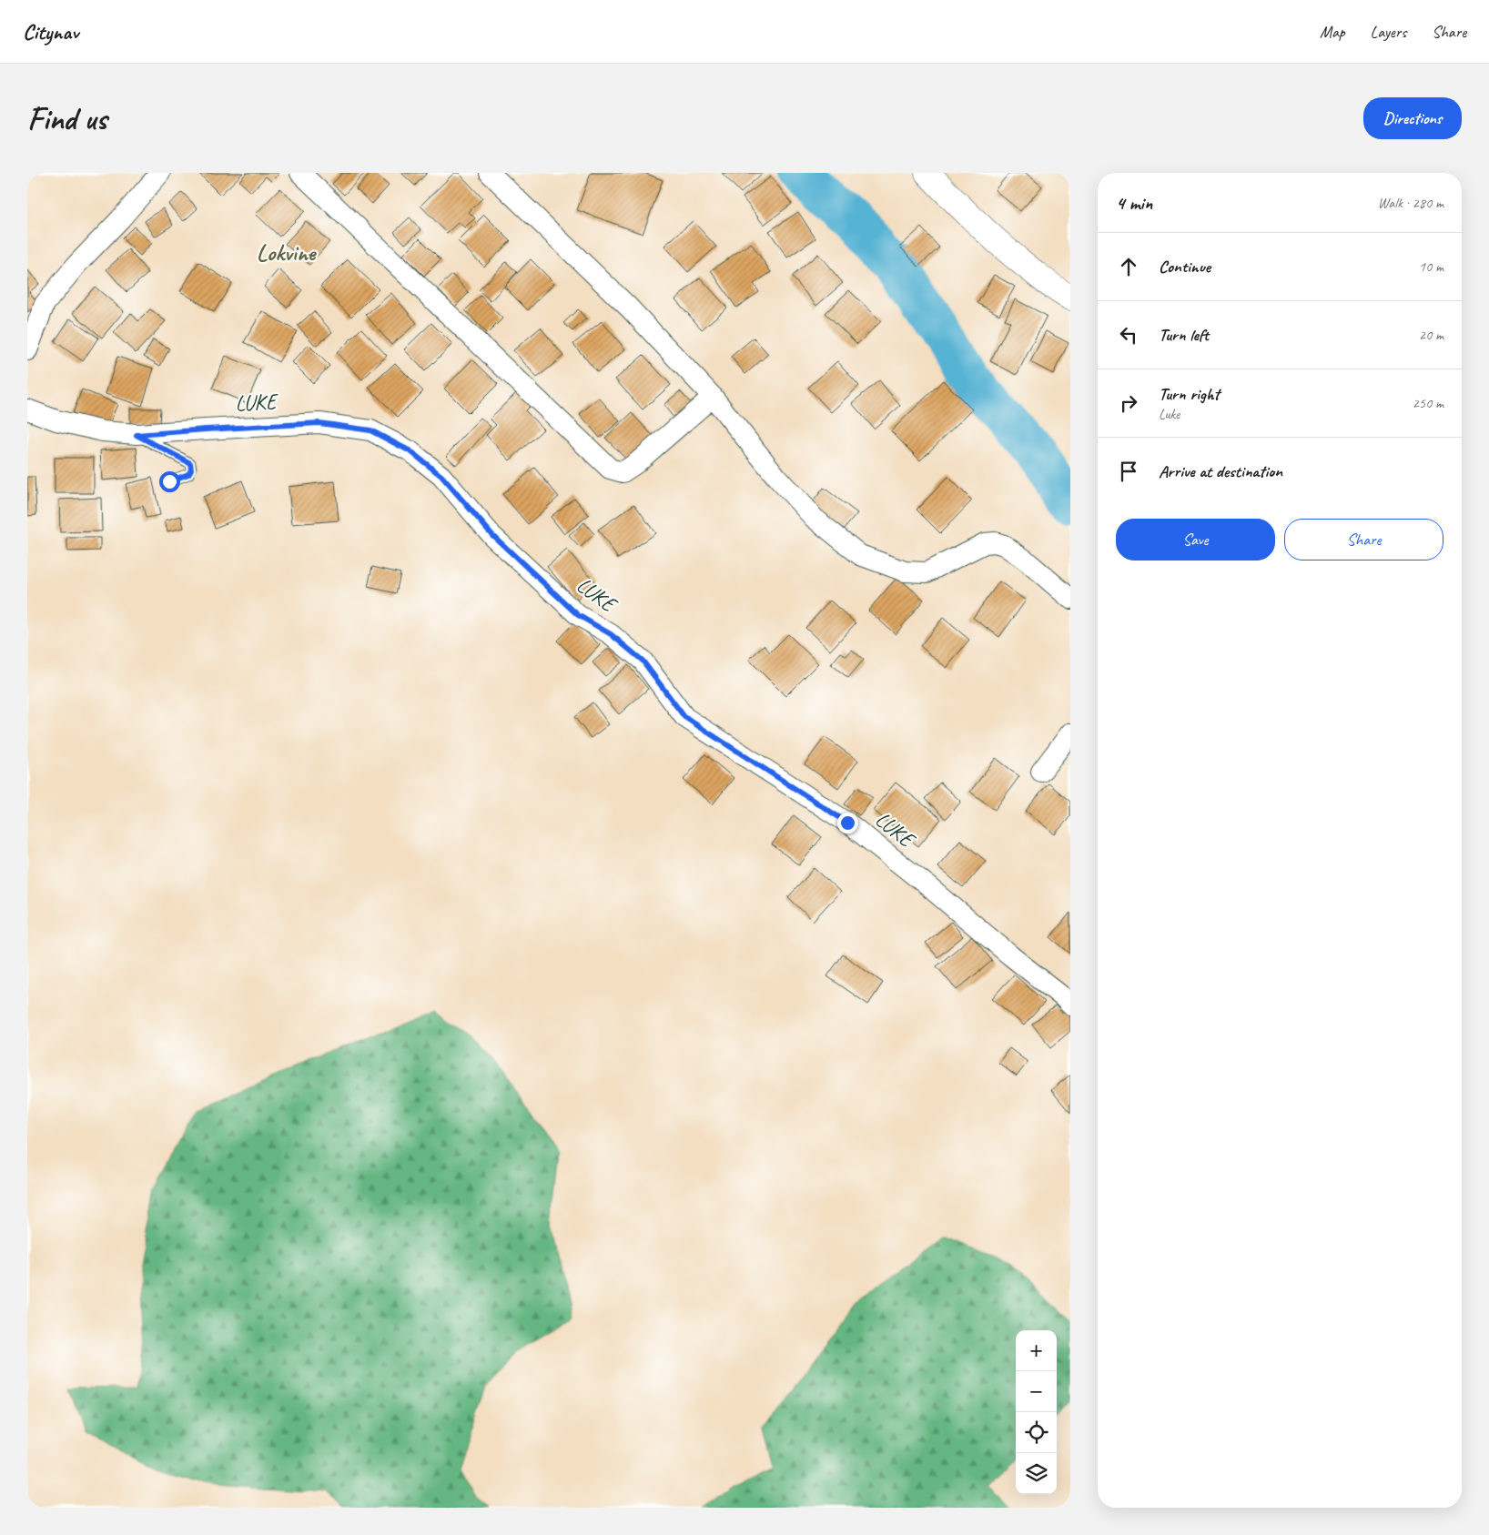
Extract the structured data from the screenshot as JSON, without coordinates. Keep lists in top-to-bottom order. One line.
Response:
{"streets":{"street":["LUKE"]},"districts":["Lokvine"],"page":{"header":"Citynav","nav":["Map","Layers","Share"],"buttons":["Directions",["Save","Share"]],"title":"Find us","heading":["4 min","Walk · 280 m"],"list":[["Continue","10 m"],["Turn left","20 m"],["Turn right","Luke","250 m"],"Arrive at destination"],"map_buttons":["+","−"]}}
